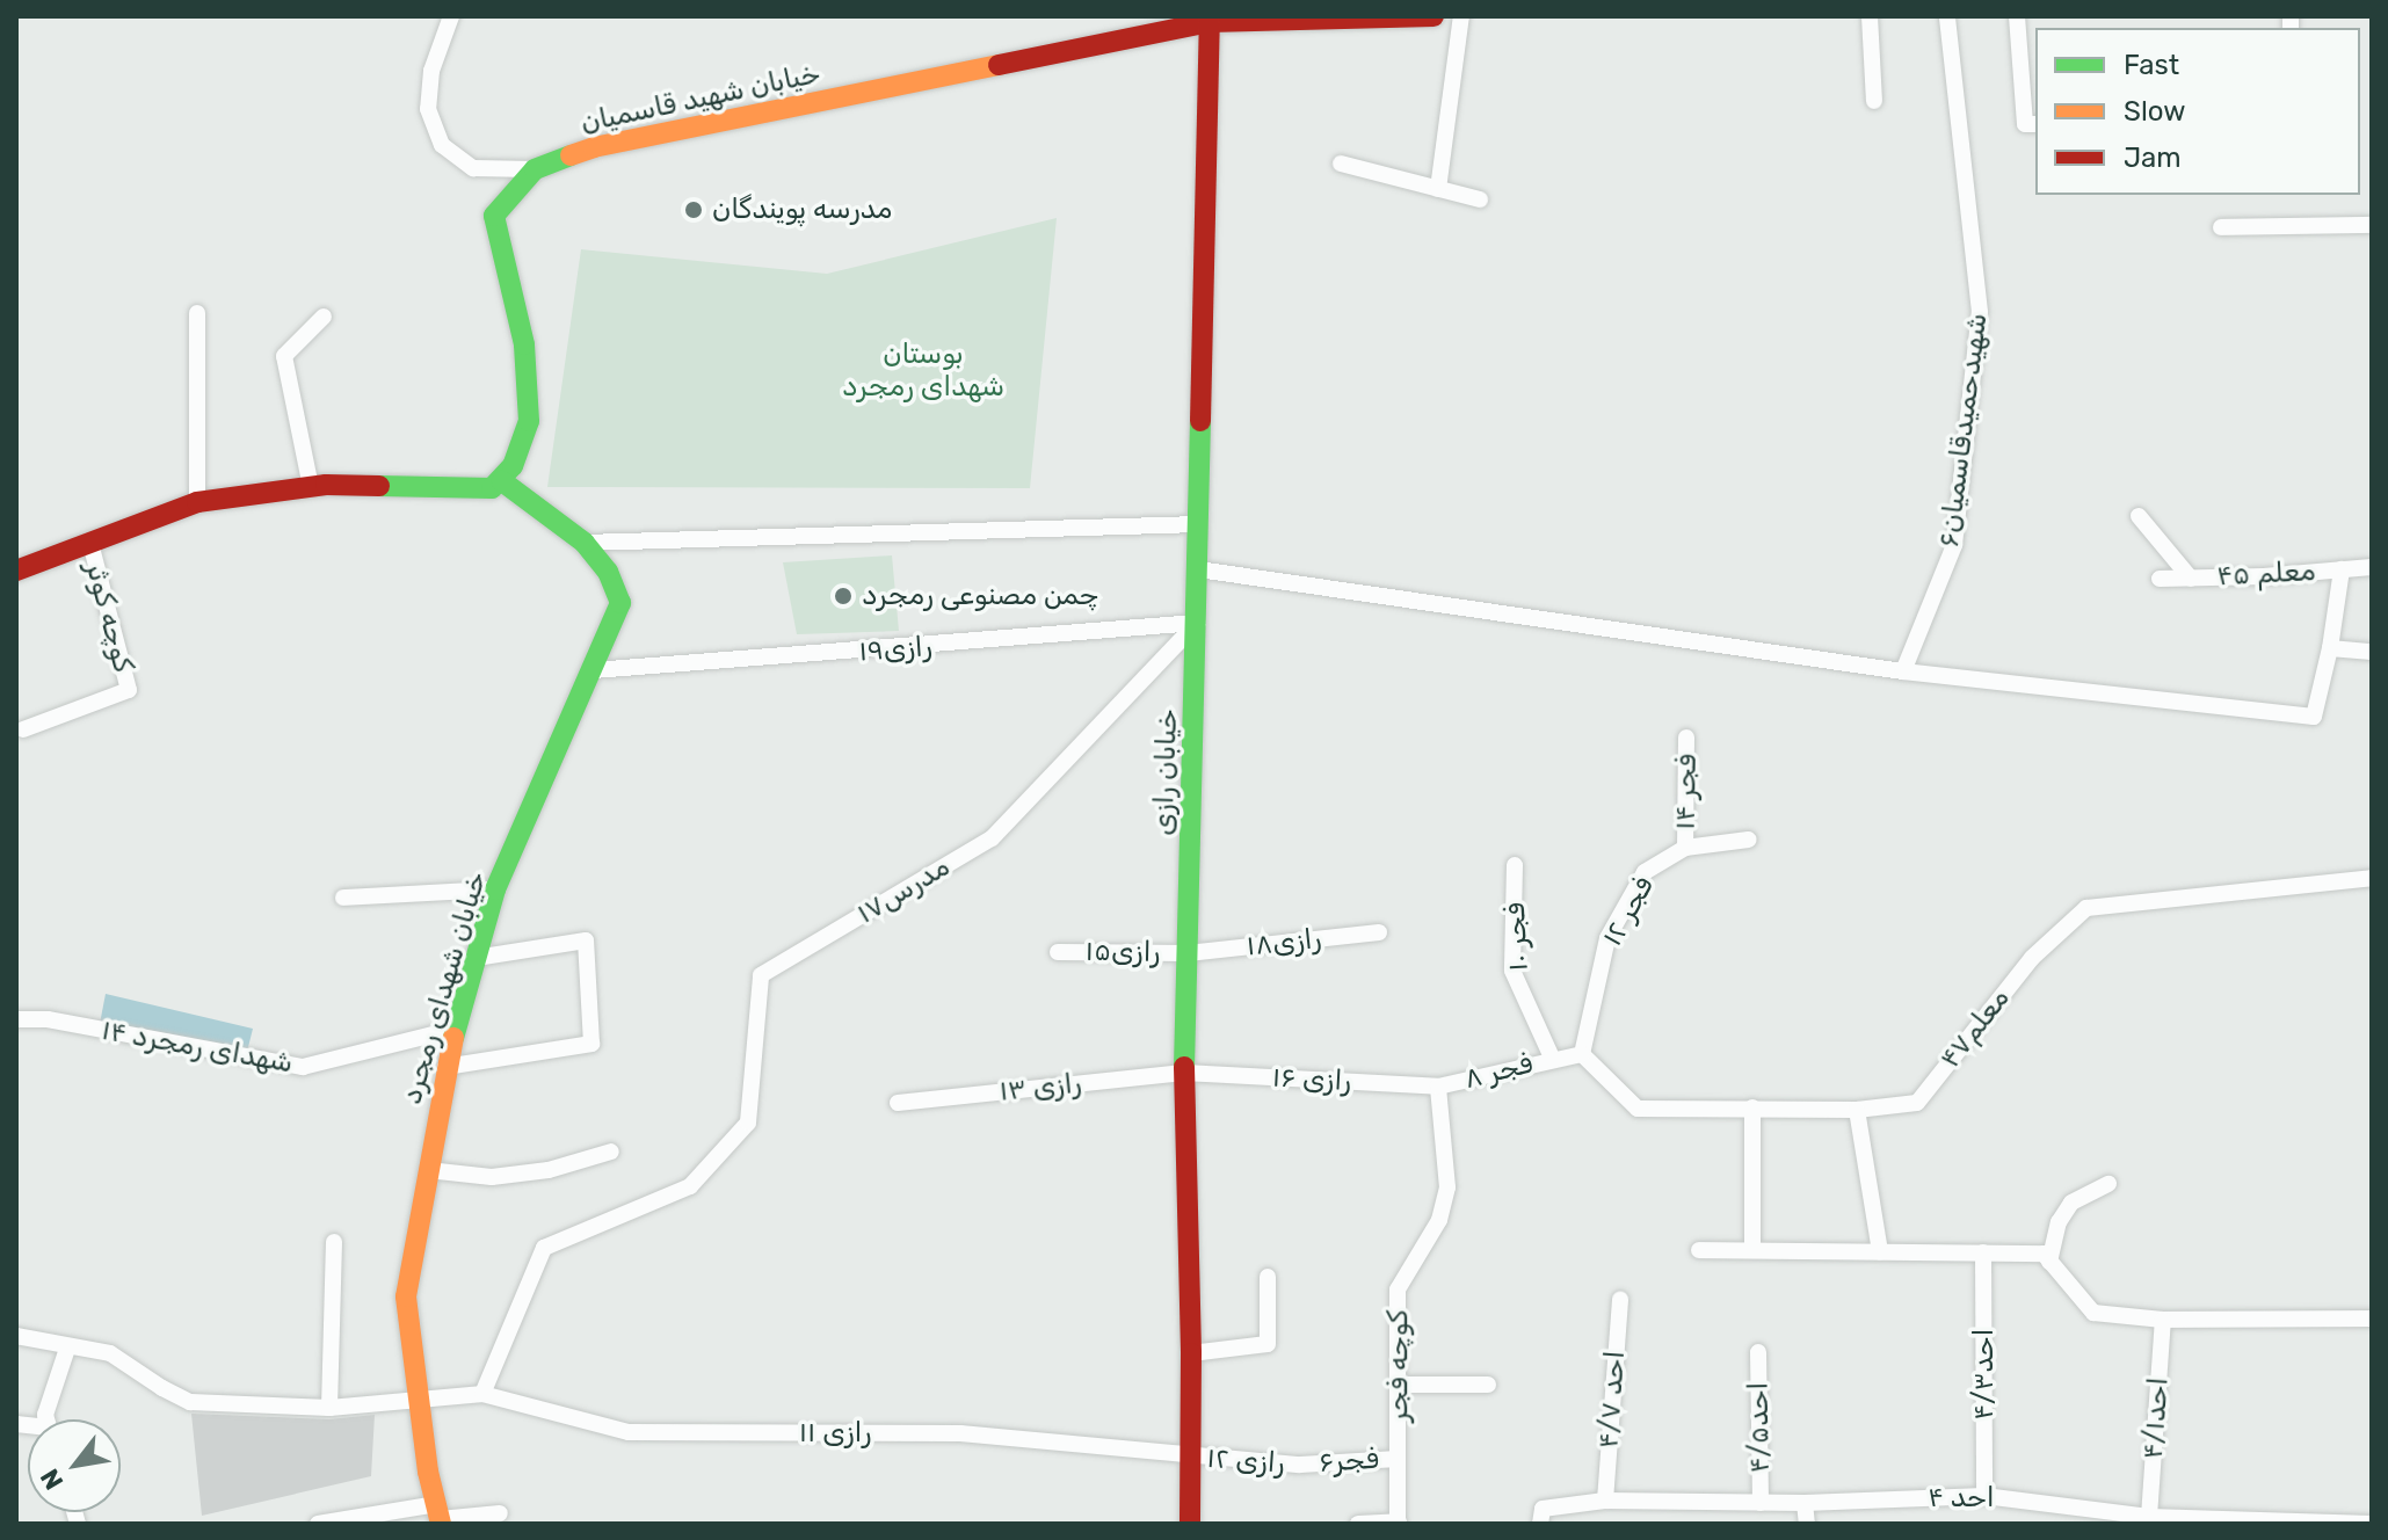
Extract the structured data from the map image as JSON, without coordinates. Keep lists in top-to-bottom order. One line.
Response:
{"streets":{"street":["خیابان شهید قاسمیان","شهیدحمیدقاسمیان۶","معلم ۴۵","کوچه کوثر","رازی۱۹","خیابان رازی","فجر ۱۴","مدرس۱۷","فجر ۱۲","فجر ۱۰","رازی۱۸","رازی۱۵","خیابان شهدای رمجرد","معلم۴۷","شهدای رمجرد ۱۴","فجر ۸","رازی ۱۶","رازی ۱۳","کوچه فجر","احد۴/۳","احد ۴/۷","احد۴/۱","احد۴/۵","رازی ۱۱","رازی ۱۲","فجر۶","احد ۴"]},"crossings":[["خیابان شهید قاسمیان","خیابان رازی"],["خیابان شهید قاسمیان","خیابان شهدای رمجرد"],["رازی۱۹","خیابان رازی"],["رازی۱۹","مدرس۱۷"],["رازی۱۹","خیابان شهدای رمجرد"],["خیابان رازی","مدرس۱۷"],["خیابان رازی","رازی۱۸"],["خیابان رازی","رازی۱۵"],["خیابان رازی","رازی ۱۶"],["خیابان رازی","رازی ۱۳"],["خیابان رازی","رازی ۱۱"],["خیابان رازی","رازی ۱۲"],["فجر ۱۴","فجر ۱۲"],["مدرس۱۷","رازی ۱۱"],["فجر ۱۲","معلم۴۷"],["فجر ۱۲","فجر ۸"],["فجر ۱۰","فجر ۸"],["رازی۱۸","رازی۱۵"],["خیابان شهدای رمجرد","شهدای رمجرد ۱۴"],["خیابان شهدای رمجرد","رازی ۱۱"],["معلم۴۷","فجر ۸"],["فجر ۸","رازی ۱۶"],["فجر ۸","کوچه فجر"],["رازی ۱۶","رازی ۱۳"],["کوچه فجر","فجر۶"],["احد۴/۳","احد ۴"],["احد ۴/۷","احد ۴"],["احد۴/۱","احد ۴"],["احد۴/۵","احد ۴"],["رازی ۱۱","رازی ۱۲"],["رازی ۱۲","فجر۶"]],"parks":["بوستان شهدای رمجرد"],"places":["مدرسه پویندگان","چمن مصنوعی رمجرد"],"legend":["Fast","Slow","Jam"],"north":"bottom left"}
